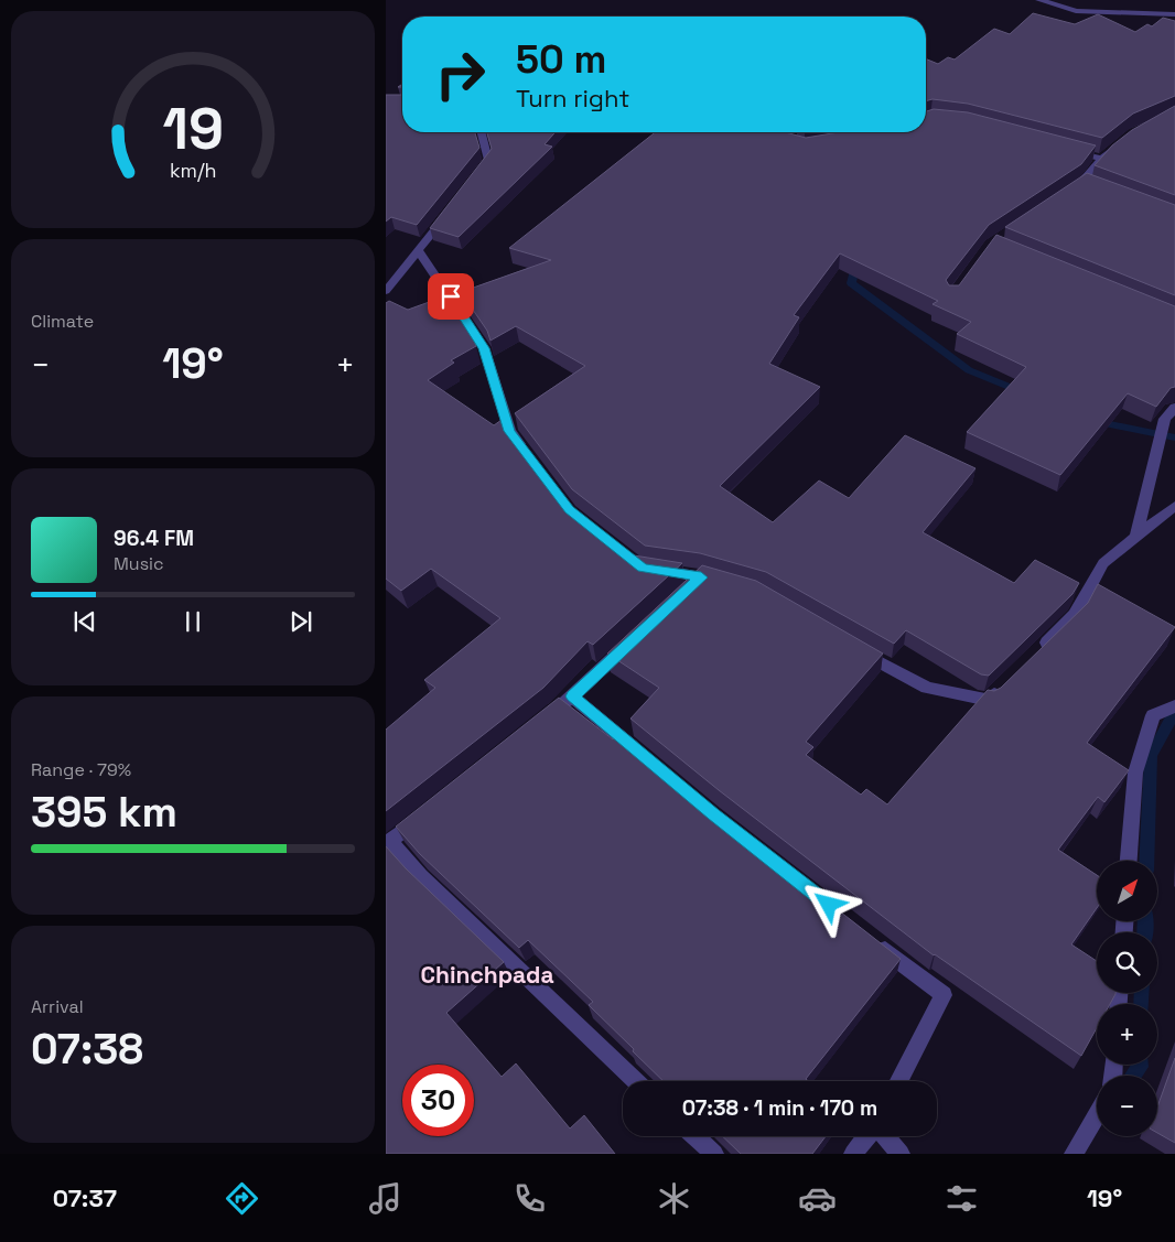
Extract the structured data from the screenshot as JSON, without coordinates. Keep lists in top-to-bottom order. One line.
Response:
{"districts":["Chinchpada"],"north":"top right","page":{"turn":["50 m","Turn right"],"tile":["Climate",["Range · 79%","395 km"],["Arrival","07:38"]],"heat":["−","19°","+"],"song":["96.4 FM","Music"],"map_buttons":["+","−"],"limit":"30","trip":"07:38 · 1 min · 170 m","tabs":["07:37","19°"],"gauge":["19","km/h"]}}
